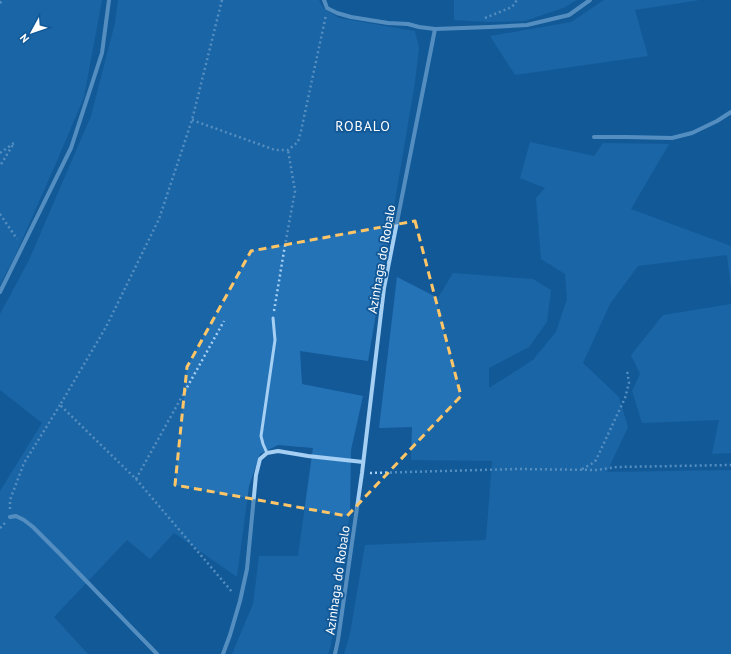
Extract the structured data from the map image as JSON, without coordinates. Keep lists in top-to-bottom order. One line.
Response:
{"streets":{"street":["Azinhaga do Robalo"]},"districts":["ROBALO"],"north":"bottom left"}
